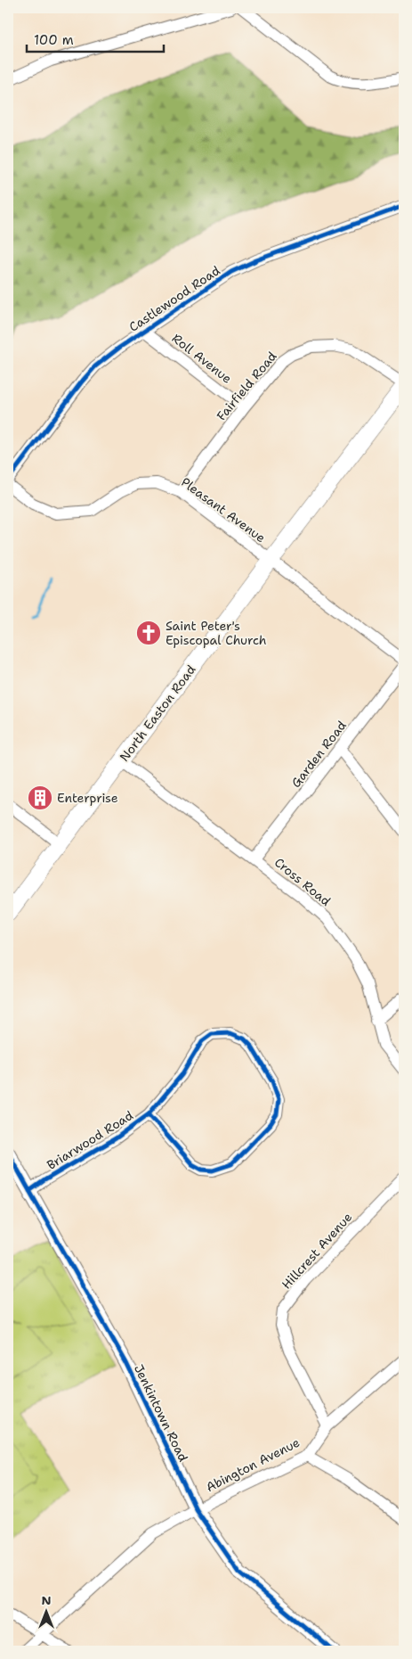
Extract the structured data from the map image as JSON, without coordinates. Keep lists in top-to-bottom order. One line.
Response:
{"streets":{"main road":["North Easton Road"],"street":["Castlewood Road","Roll Avenue","Fairfield Road","Pleasant Avenue","Garden Road","Cross Road","Briarwood Road","Hillcrest Avenue","Jenkintown Road","Abington Avenue"]},"crossings":[["Castlewood Road","Roll Avenue"],["Roll Avenue","Fairfield Road"],["Fairfield Road","Pleasant Avenue"],["Fairfield Road","North Easton Road"],["Pleasant Avenue","North Easton Road"],["North Easton Road","Cross Road"],["Garden Road","Cross Road"],["Briarwood Road","Jenkintown Road"],["Hillcrest Avenue","Abington Avenue"],["Jenkintown Road","Abington Avenue"]],"places":{"church":["Saint Peter's Episcopal Church"],"building":["Enterprise"]},"scale_bar":"100 m","north":"top"}
